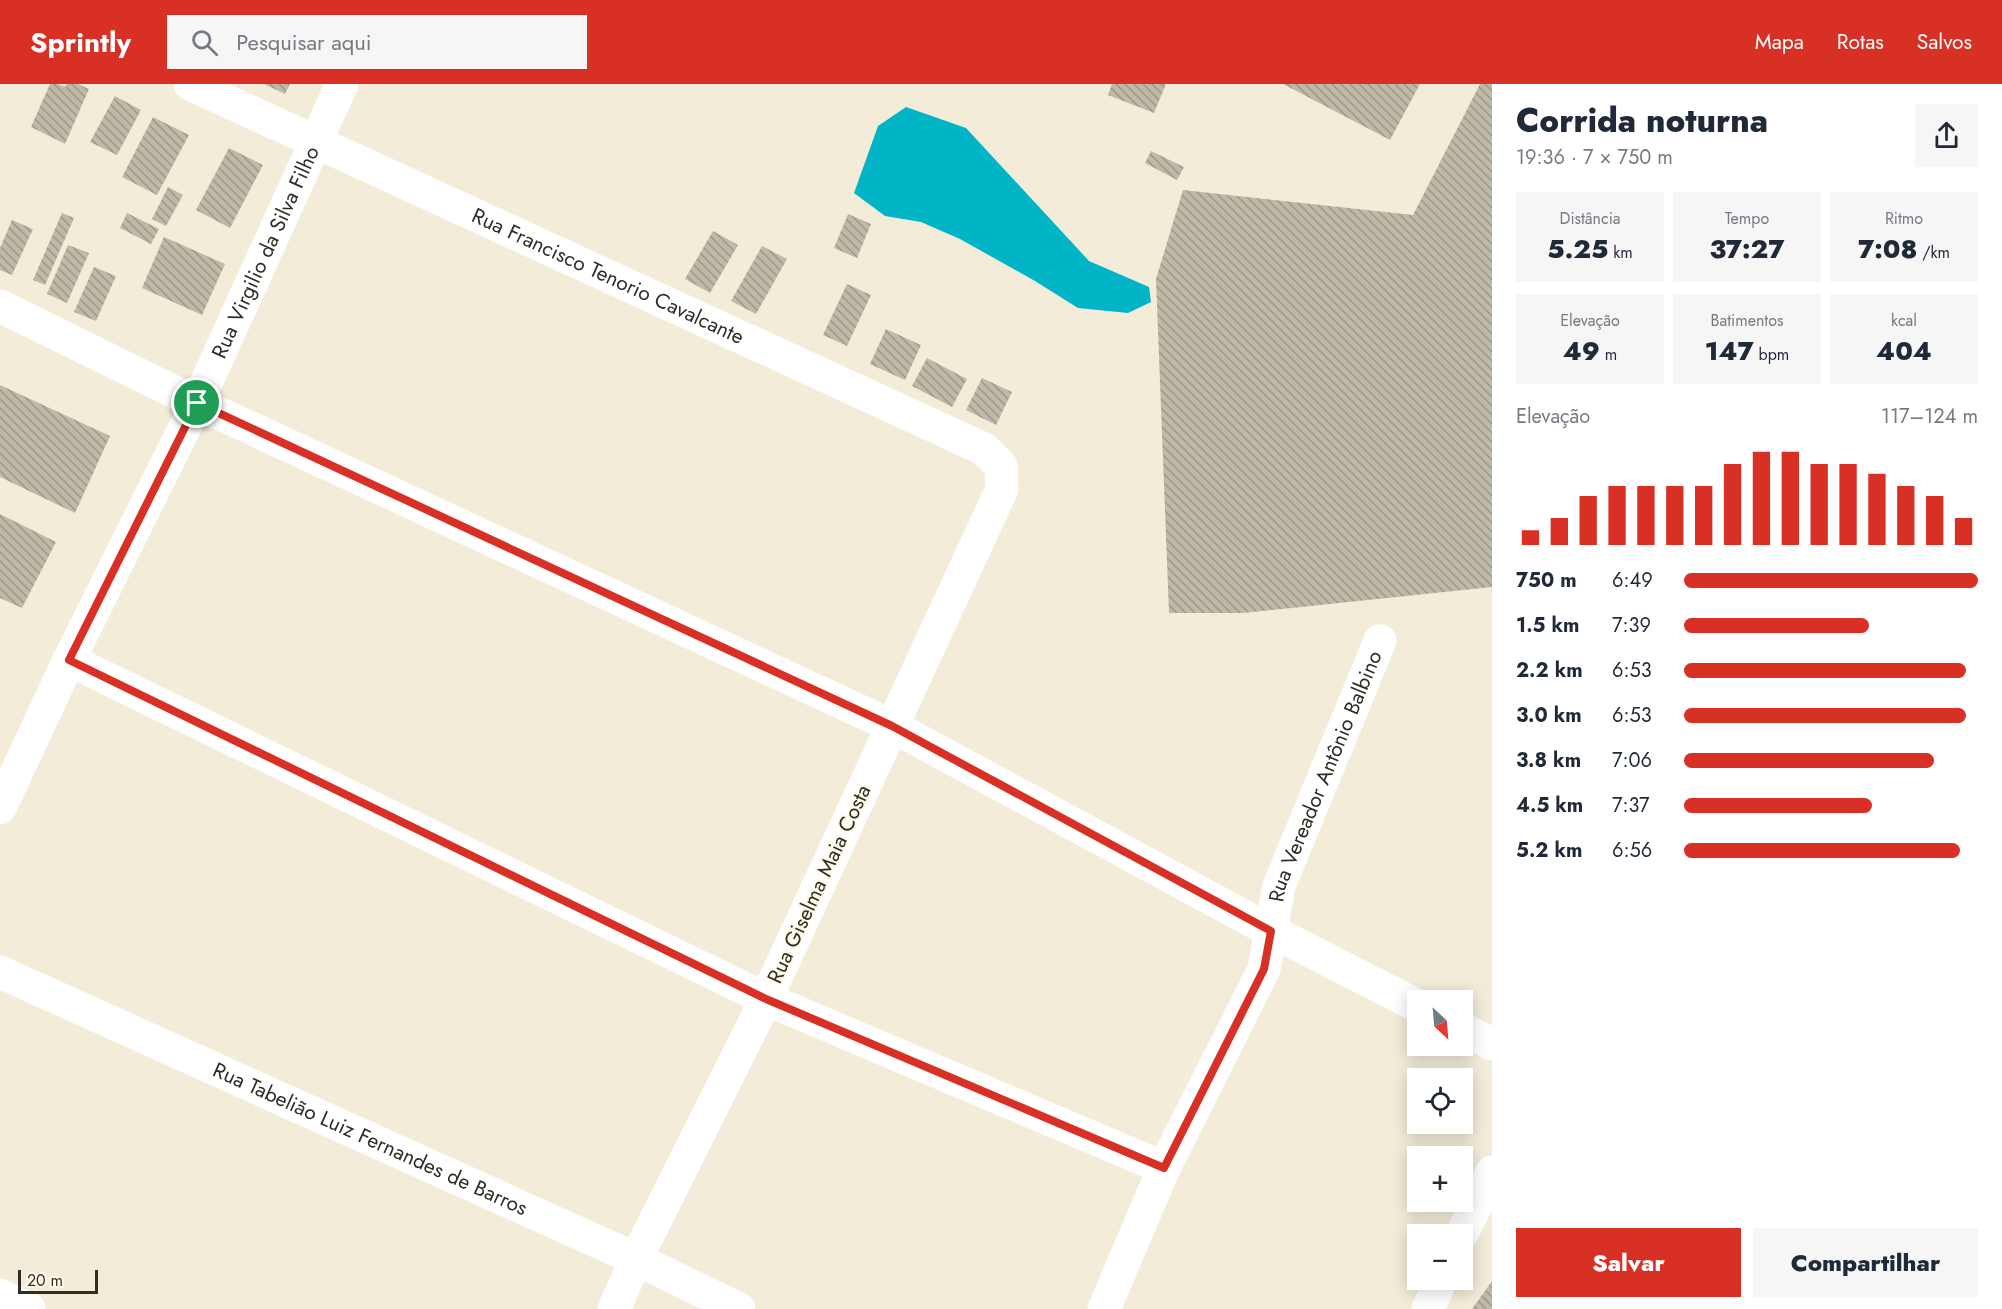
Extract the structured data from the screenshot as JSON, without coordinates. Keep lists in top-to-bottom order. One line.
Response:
{"streets":{"street":["Rua Virgilio da Silva Filho","Rua Francisco Tenorio Cavalcante","Rua Vereador Antônio Balbino","Rua Giselma Maia Costa","Rua Tabelião Luiz Fernandes de Barros"]},"crossings":[["Rua Virgilio da Silva Filho","Rua Francisco Tenorio Cavalcante"],["Rua Francisco Tenorio Cavalcante","Rua Giselma Maia Costa"],["Rua Giselma Maia Costa","Rua Tabelião Luiz Fernandes de Barros"]],"scale_bar":"20 m","north":"bottom right","page":{"header":"Sprintly","search":"Pesquisar aqui","nav":["Mapa","Rotas","Salvos"],"heading":["Corrida noturna","19:36 · 7 × 750 m"],"stats":[["Distância","5.25 km"],["Tempo","37:27"],["Ritmo","7:08 /km"],["Elevação","49 m"],["Batimentos","147 bpm"],["kcal","404"]],"chart":["Elevação","117–124 m"],"list":[{"name":"750 m","note":"6:49"},{"name":"1.5 km","note":"7:39"},{"name":"2.2 km","note":"6:53"},{"name":"3.0 km","note":"6:53"},{"name":"3.8 km","note":"7:06"},{"name":"4.5 km","note":"7:37"},{"name":"5.2 km","note":"6:56"}],"map_buttons":["+","−"],"buttons":["Salvar","Compartilhar"],"scale":"20 m"}}
